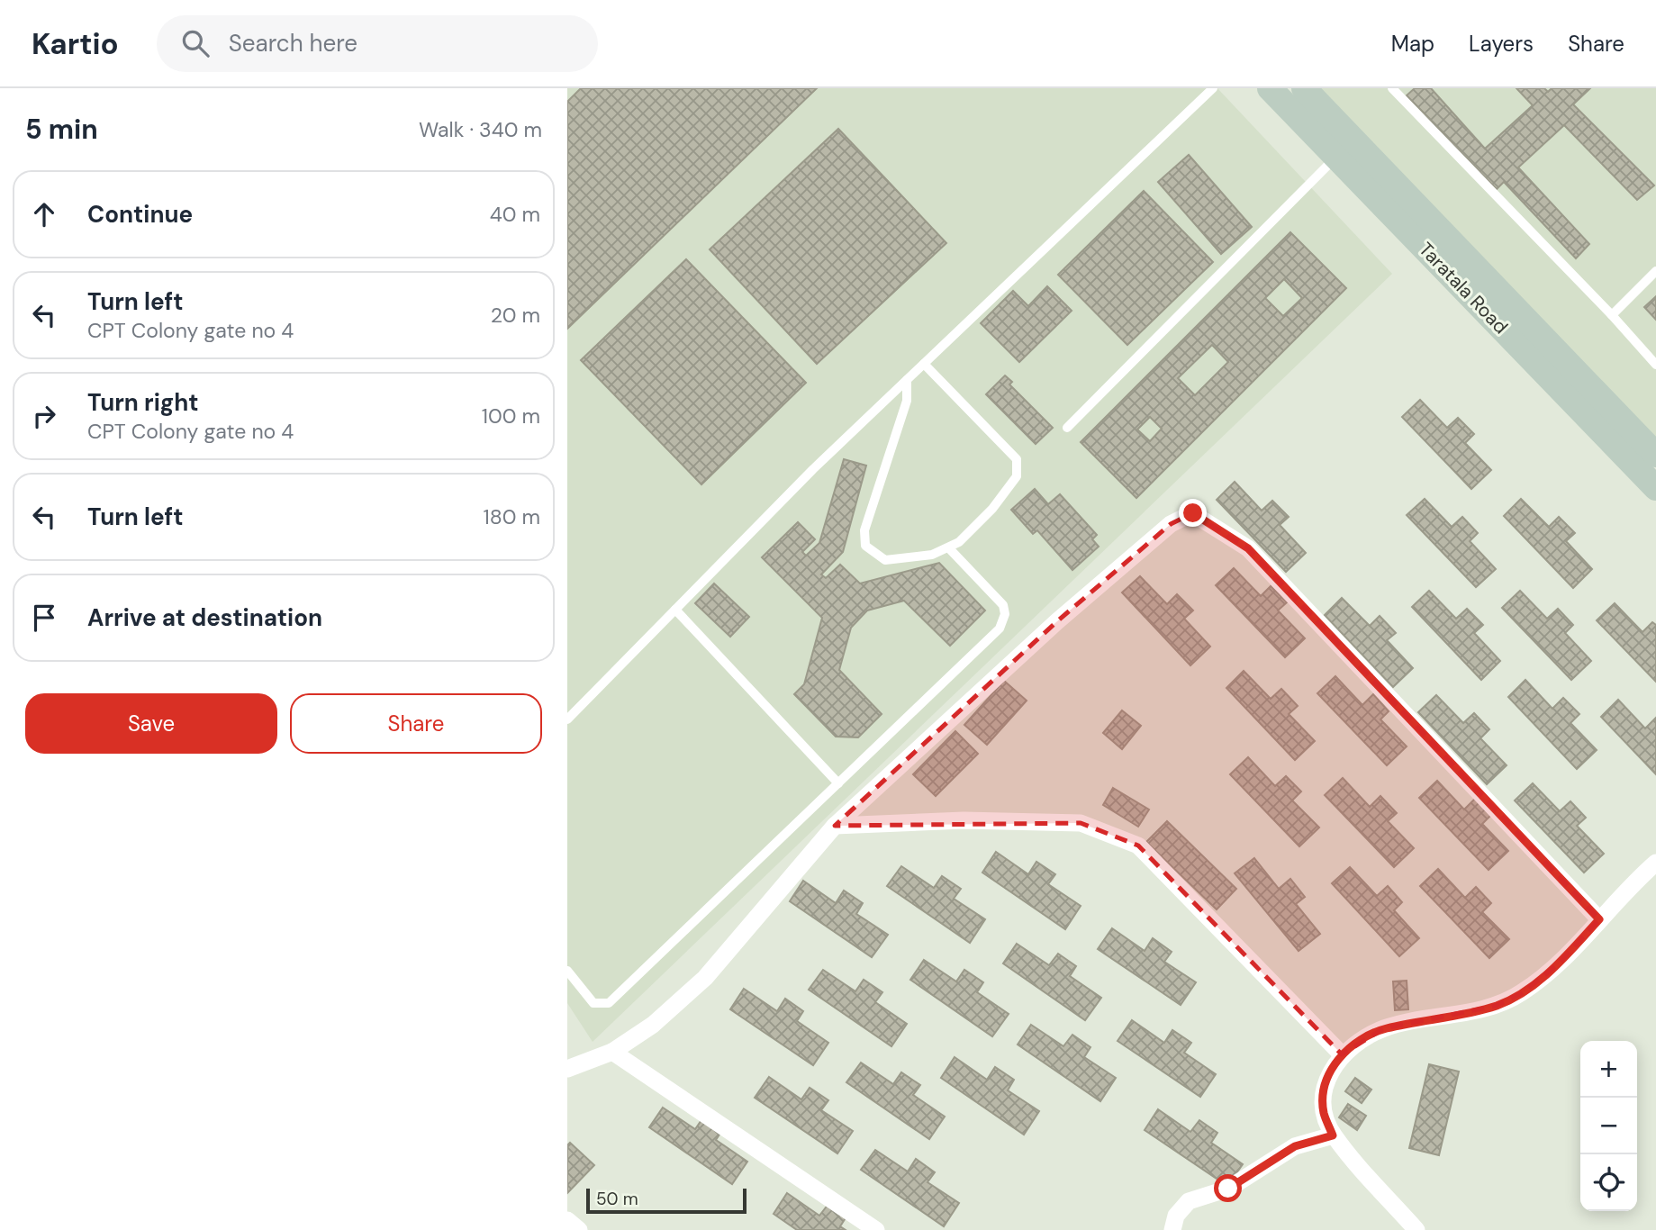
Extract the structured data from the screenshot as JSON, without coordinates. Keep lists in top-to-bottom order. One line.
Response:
{"streets":{"main road":["Taratala Road"]},"scale_bar":"50 m","page":{"header":"Kartio","search":"Search here","nav":["Map","Layers","Share"],"heading":["5 min","Walk · 340 m"],"list":[["Continue","40 m"],["Turn left","CPT Colony gate no 4","20 m"],["Turn right","CPT Colony gate no 4","100 m"],["Turn left","180 m"],"Arrive at destination"],"buttons":["Save","Share"],"map_buttons":["+","−"],"scale":"50 m"}}
